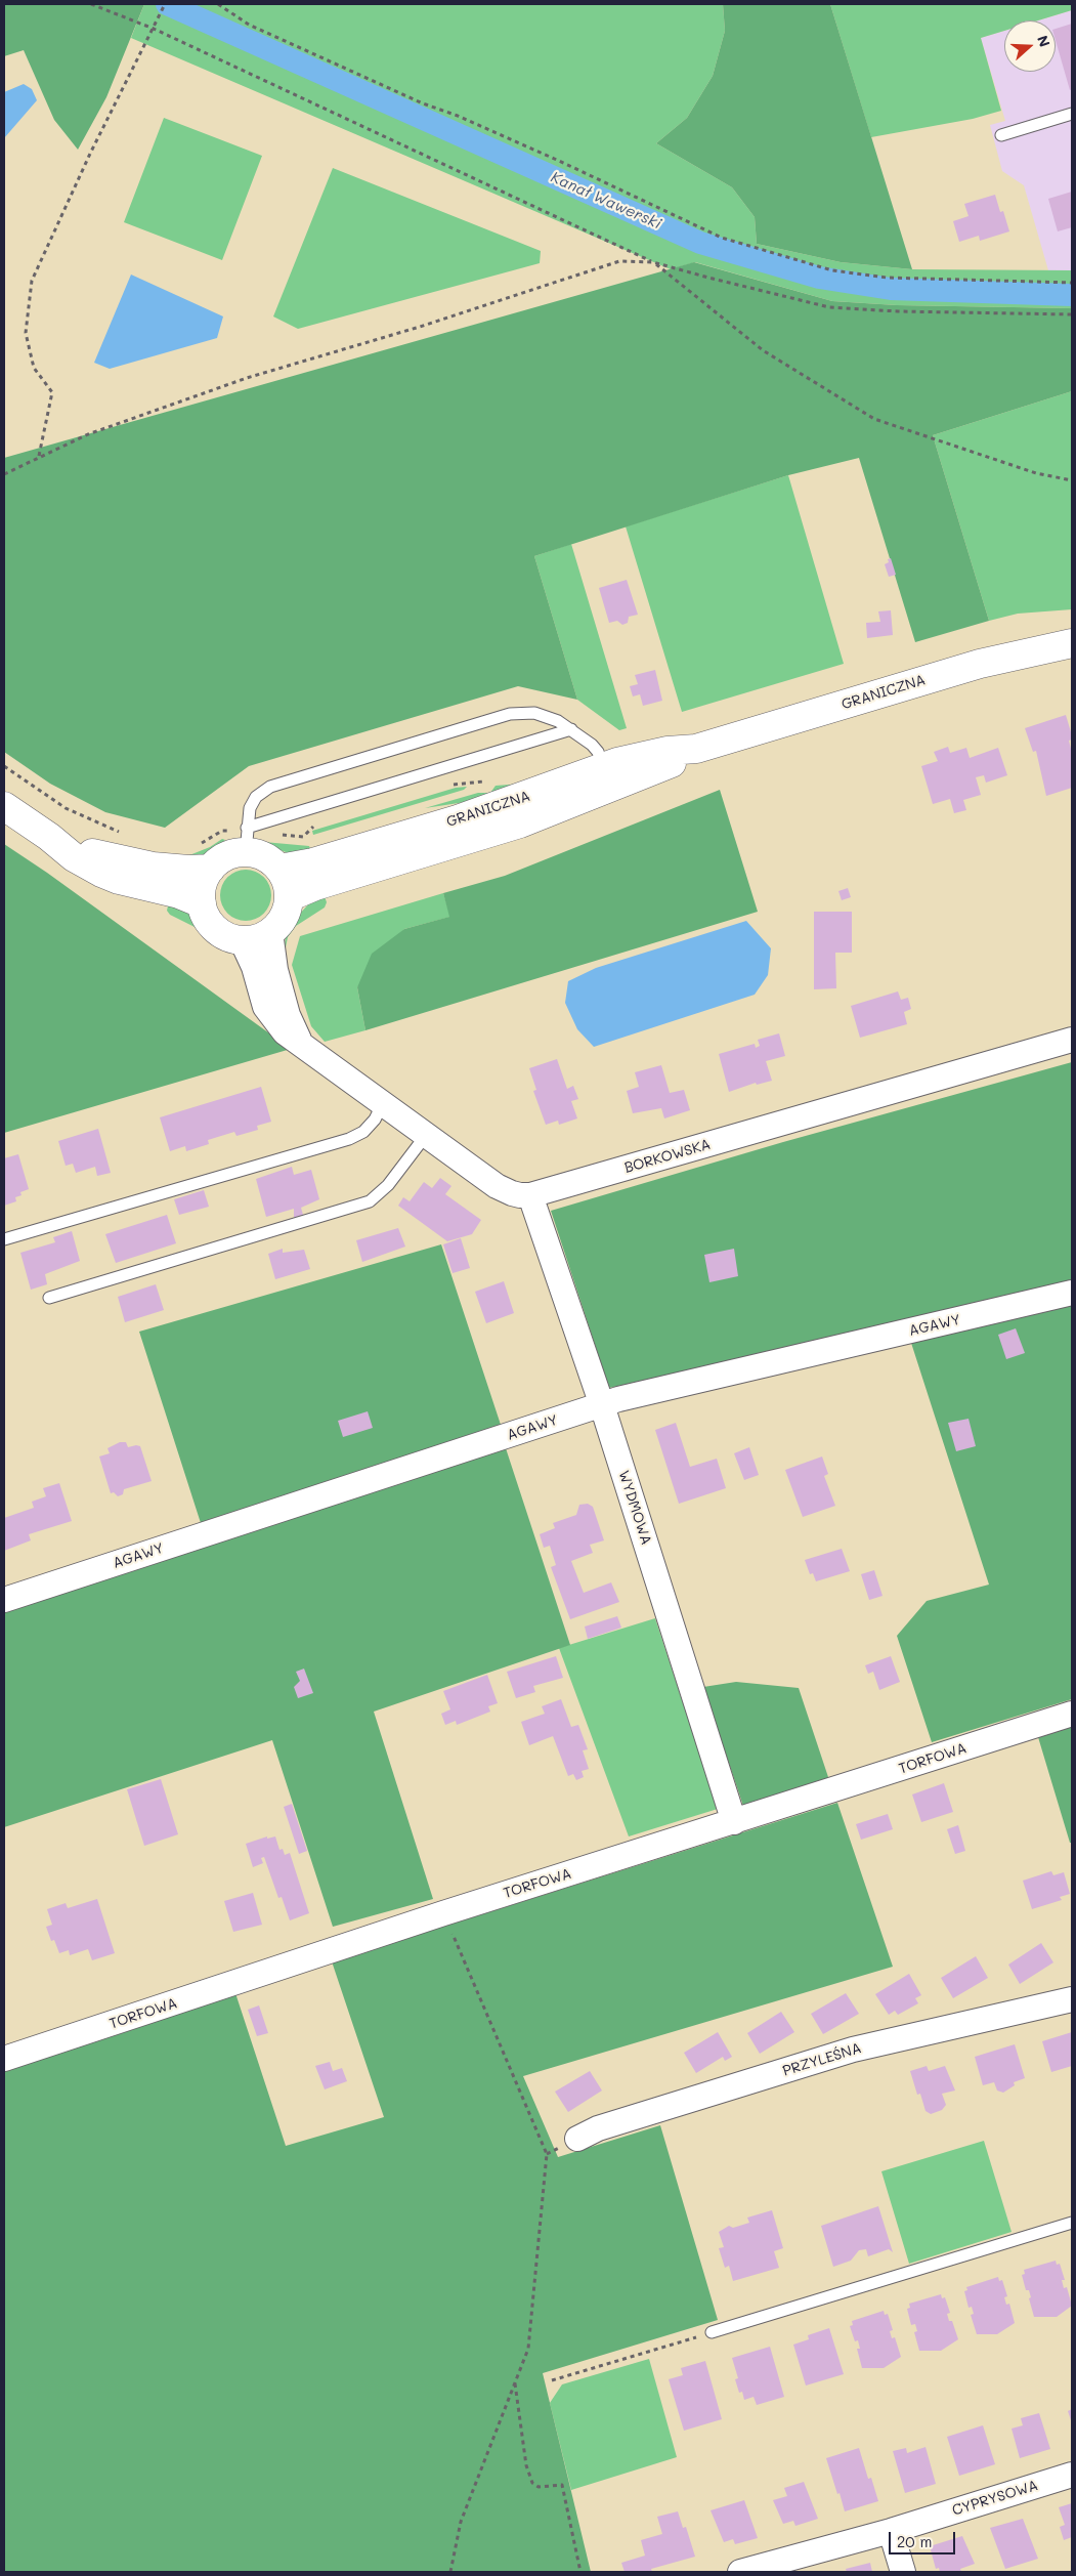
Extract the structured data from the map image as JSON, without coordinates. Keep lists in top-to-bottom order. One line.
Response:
{"streets":{"street":["GRANICZNA","BORKOWSKA","AGAWY","WYDMOWA","TORFOWA","PRZYLEŚNA","CYPRYSOWA"]},"crossings":[["GRANICZNA","BORKOWSKA"],["BORKOWSKA","WYDMOWA"],["AGAWY","WYDMOWA"],["WYDMOWA","TORFOWA"]],"water":["Kanał Wawerski"],"scale_bar":"20 m","north":"right"}
